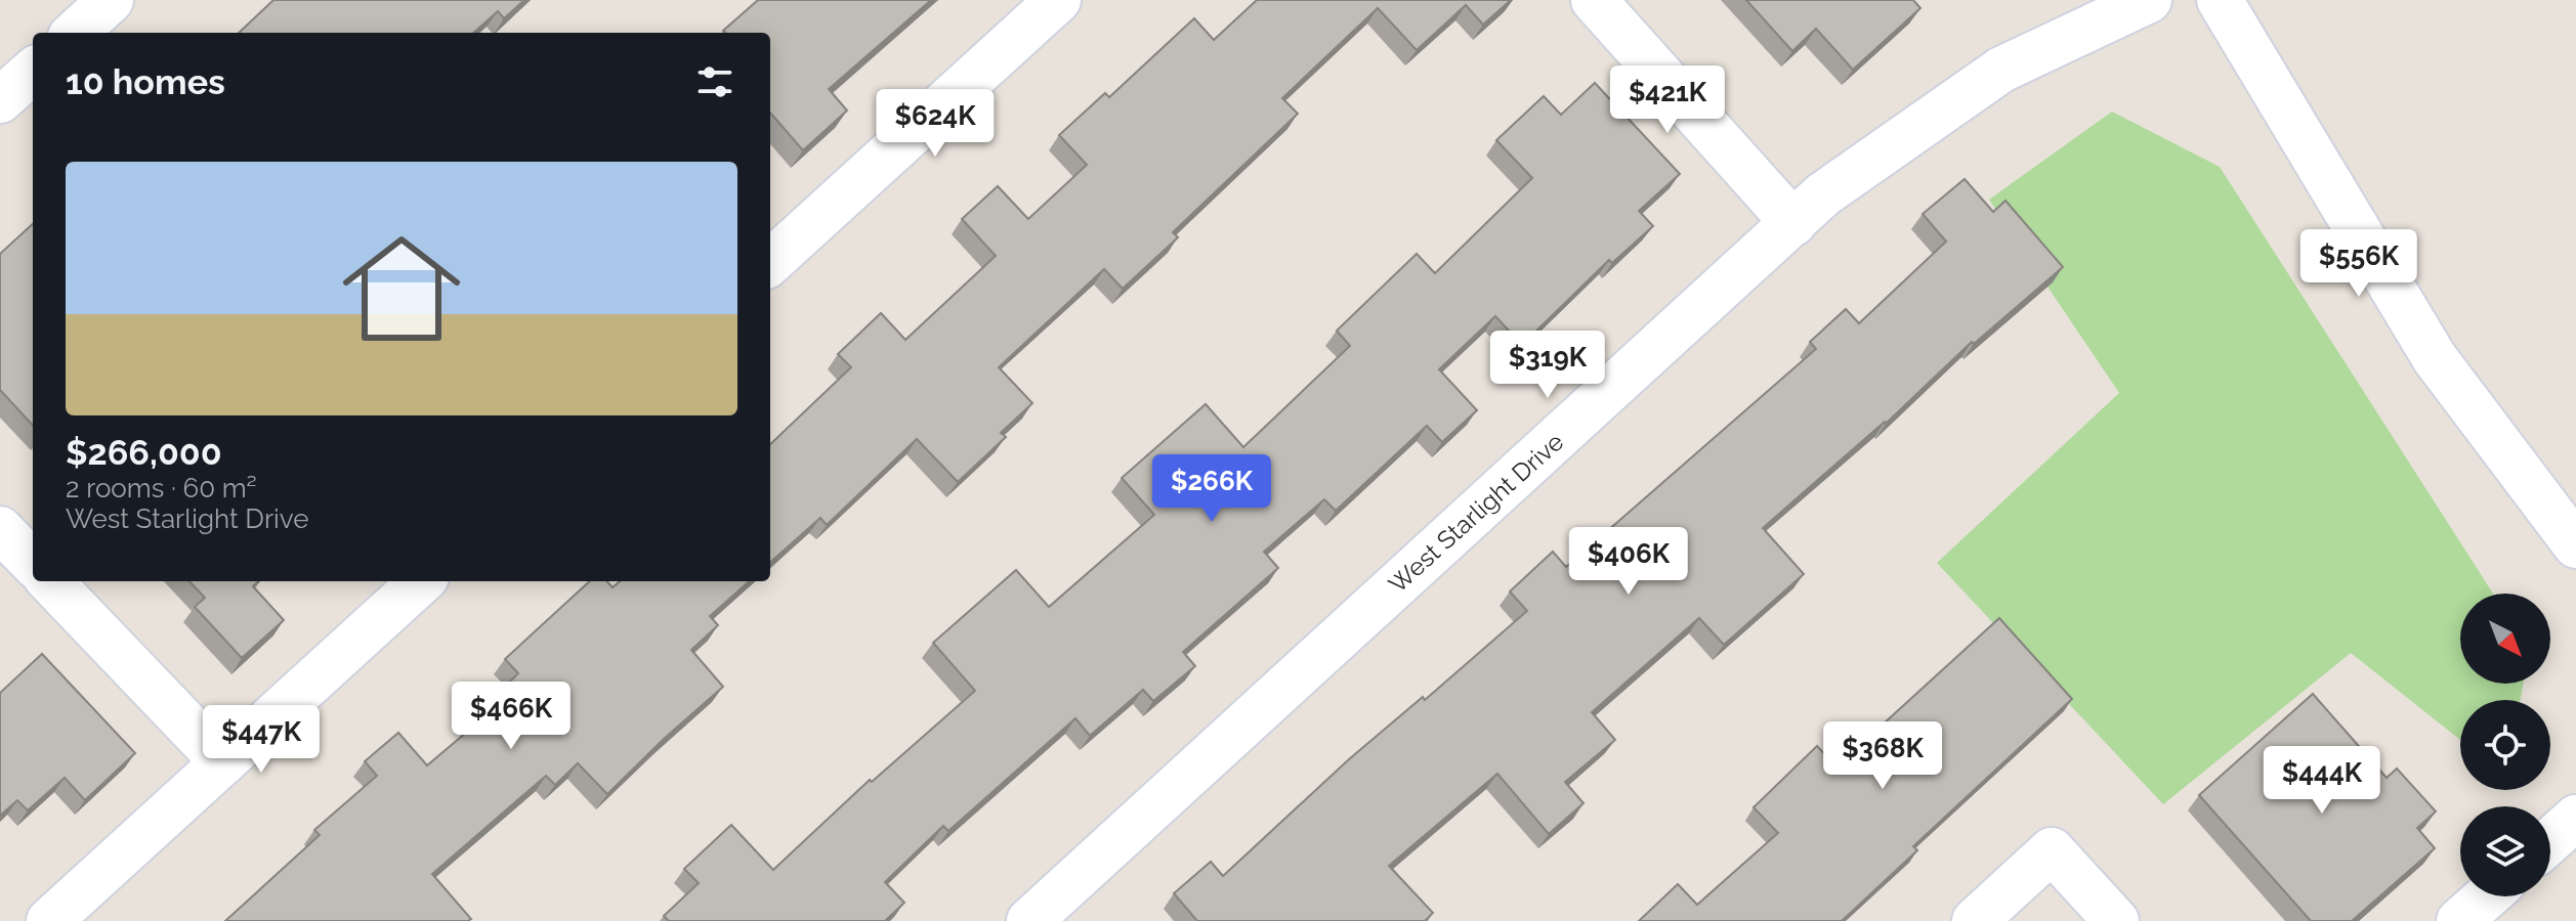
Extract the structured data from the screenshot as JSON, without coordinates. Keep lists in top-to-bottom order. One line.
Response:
{"streets":{"street":["West Starlight Drive"]},"north":"bottom right","page":{"heading":"10 homes","price":["$421K","$624K","$556K","$319K","$266K","$406K","$466K","$447K","$368K","$444K"],"list":[{"name":"$266,000","note":"2 rooms · 60 m² · West Starlight Drive"}]}}
